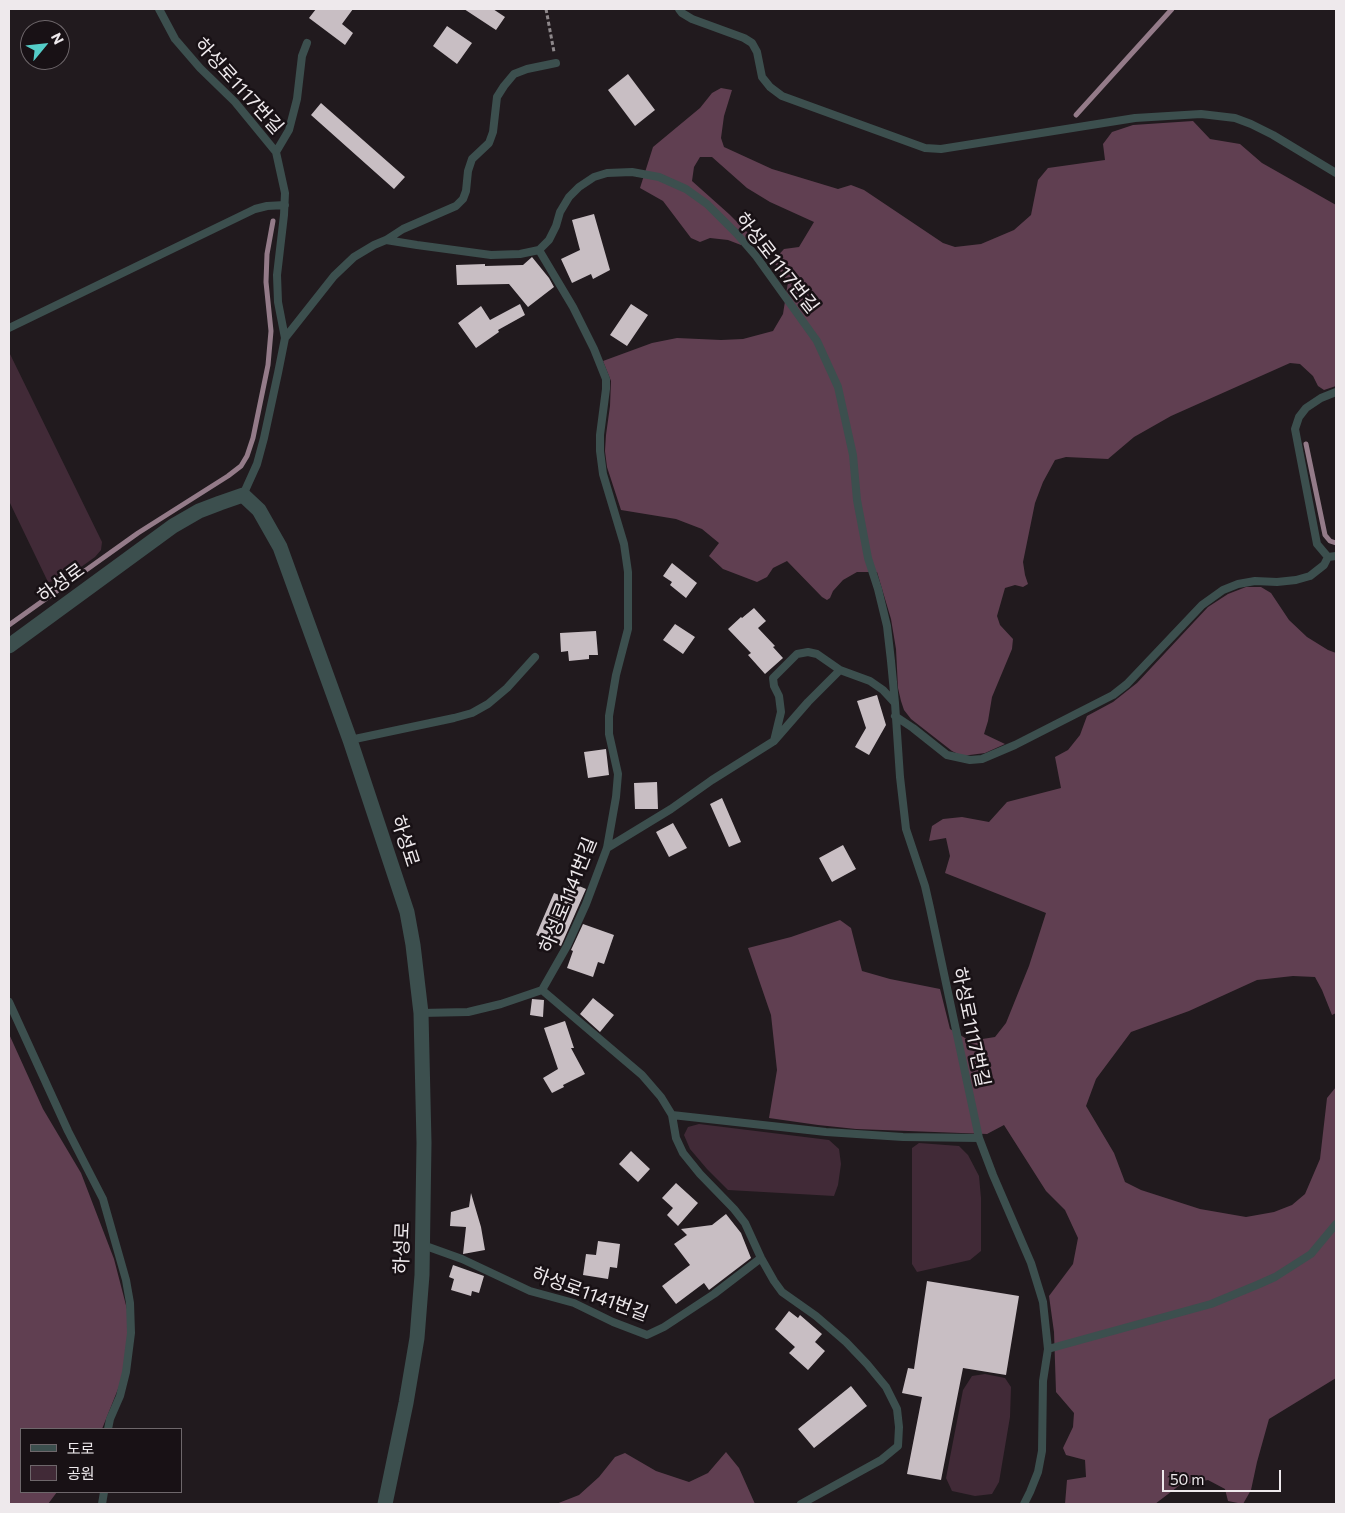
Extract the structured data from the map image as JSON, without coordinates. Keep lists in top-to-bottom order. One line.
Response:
{"streets":{"street":["하성로"],"lane":["하성로1117번길","하성로1141번길"]},"crossings":[["하성로1117번길","하성로"],["하성로1117번길","하성로1141번길"],["하성로","하성로1141번길"]],"legend":["도로","공원"],"scale_bar":"50 m","north":"top right"}
